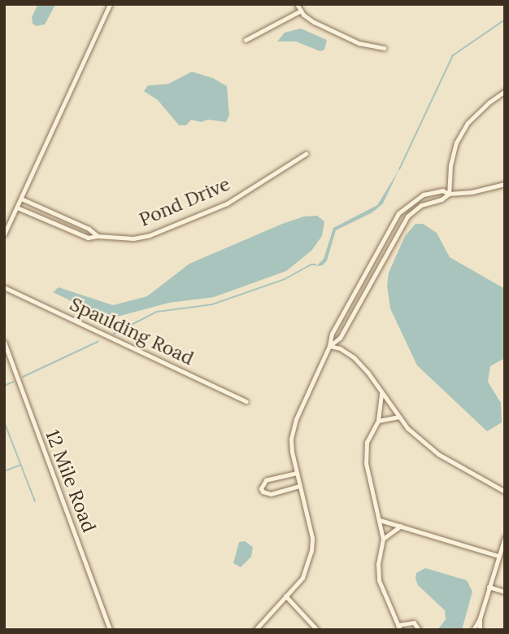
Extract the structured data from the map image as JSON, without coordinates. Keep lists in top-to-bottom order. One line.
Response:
{"streets":{"street":["Pond Drive","Spaulding Road","12 Mile Road"]}}
